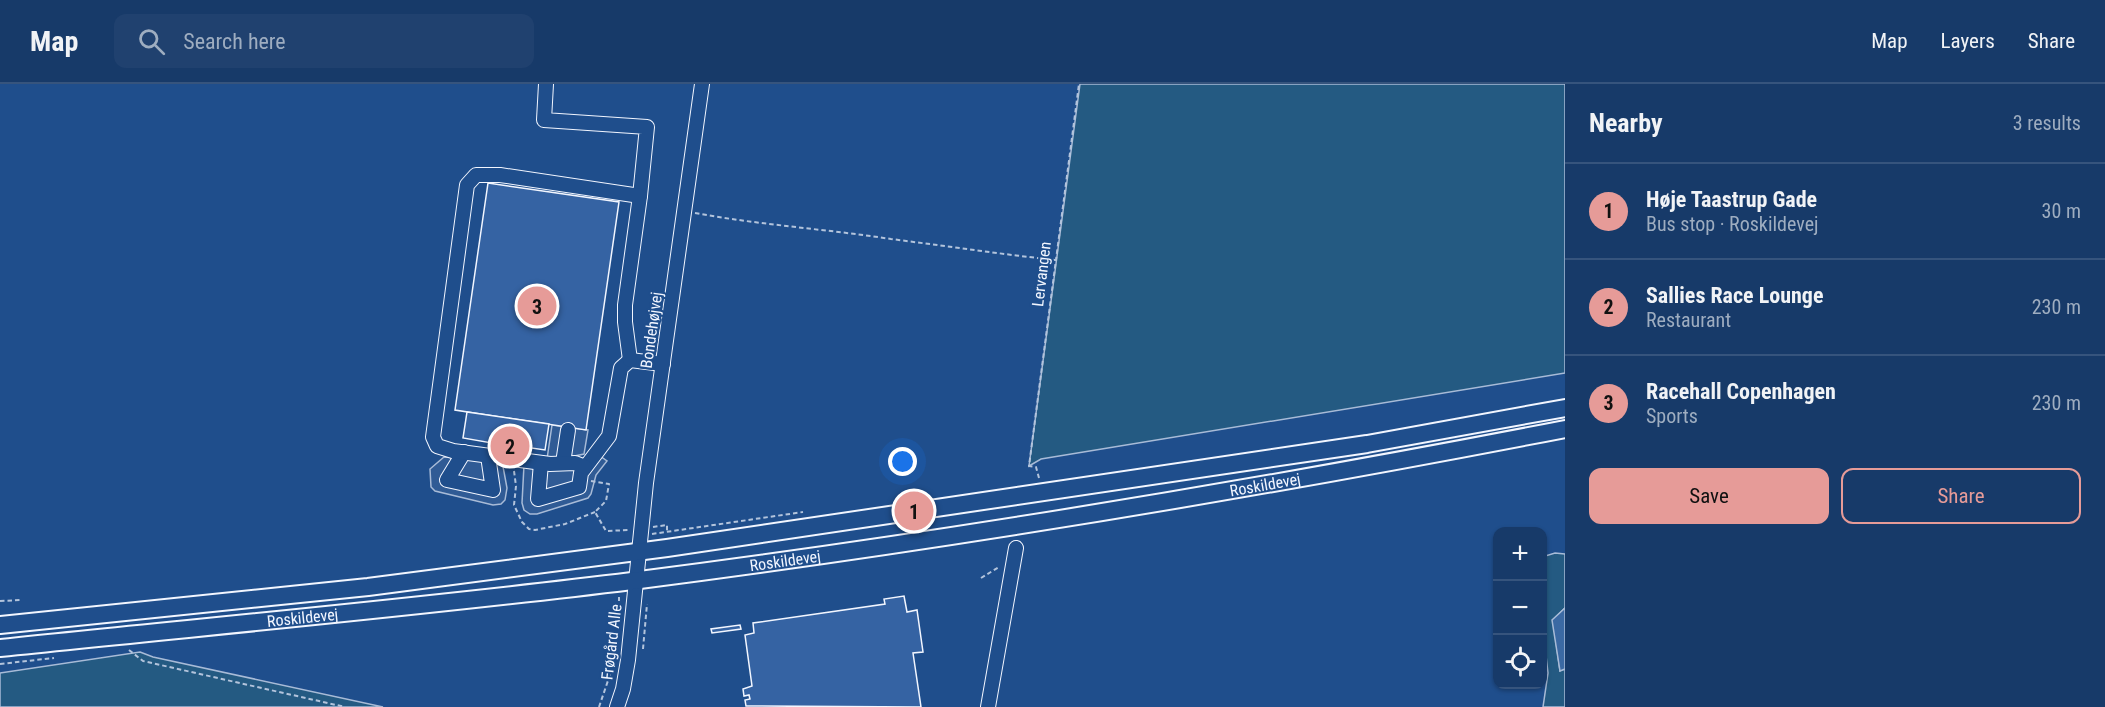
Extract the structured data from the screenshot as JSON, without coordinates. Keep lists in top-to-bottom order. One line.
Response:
{"streets":{"main road":["Roskildevej"],"street":["Bondehøjvej","Frøgård Alle"],"path":["Lervangen"]},"crossings":[["Bondehøjvej","Roskildevej"],["Bondehøjvej","Frøgård Alle"],["Roskildevej","Frøgård Alle"]],"page":{"header":"Map","search":"Search here","nav":["Map","Layers","Share"],"heading":["Nearby","3 results"],"list":[{"mark":"1","name":"Høje Taastrup Gade","note":"Bus stop · Roskildevej","value":"30 m"},{"mark":"2","name":"Sallies Race Lounge","note":"Restaurant","value":"230 m"},{"mark":"3","name":"Racehall Copenhagen","note":"Sports","value":"230 m"}],"pins":["3","2","1"],"buttons":["Save","Share"],"map_buttons":["+","−"]}}
